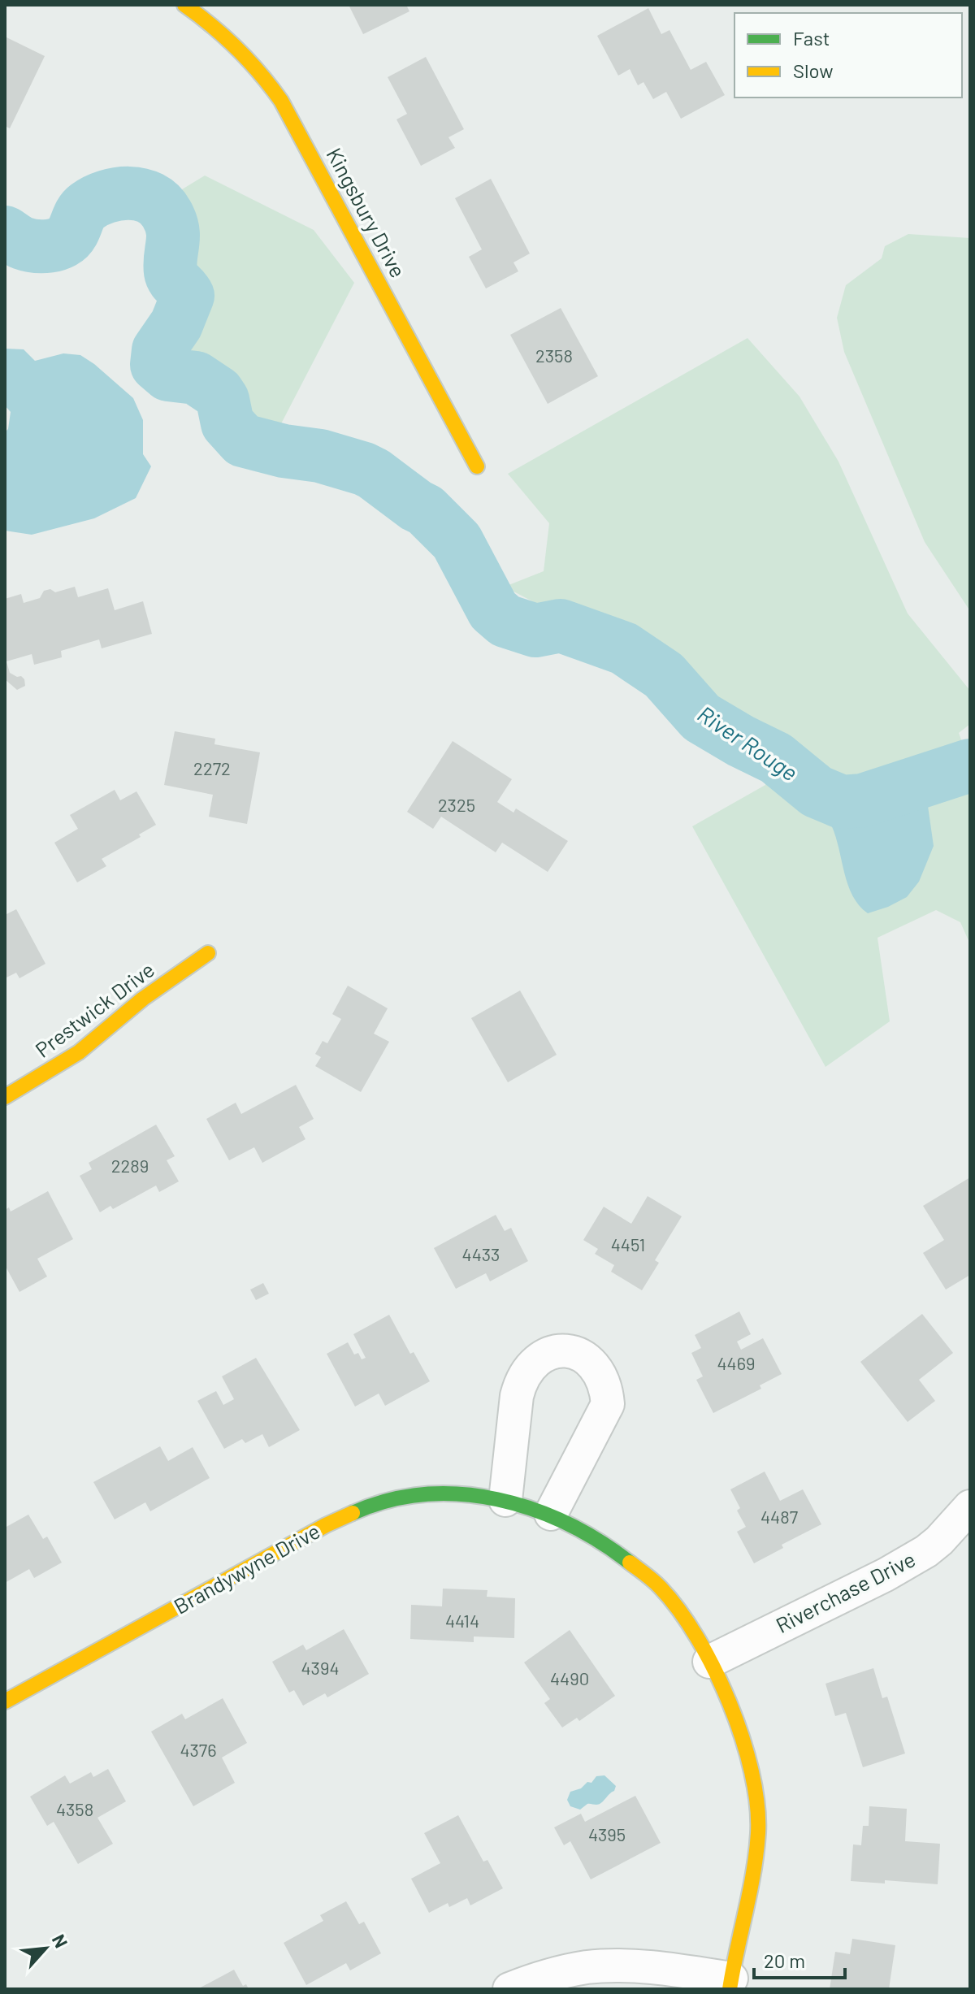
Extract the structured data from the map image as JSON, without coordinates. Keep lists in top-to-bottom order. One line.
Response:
{"streets":{"street":["Kingsbury Drive","Prestwick Drive","Brandywyne Drive","Riverchase Drive"]},"crossings":[["Brandywyne Drive","Riverchase Drive"]],"water":["River Rouge"],"house_numbers":["2358","2272","2325","2289","4451","4433","4469","4487","4414","4394","4490","4376","4358","4395"],"legend":["Fast","Slow"],"scale_bar":"20 m","north":"top right"}
